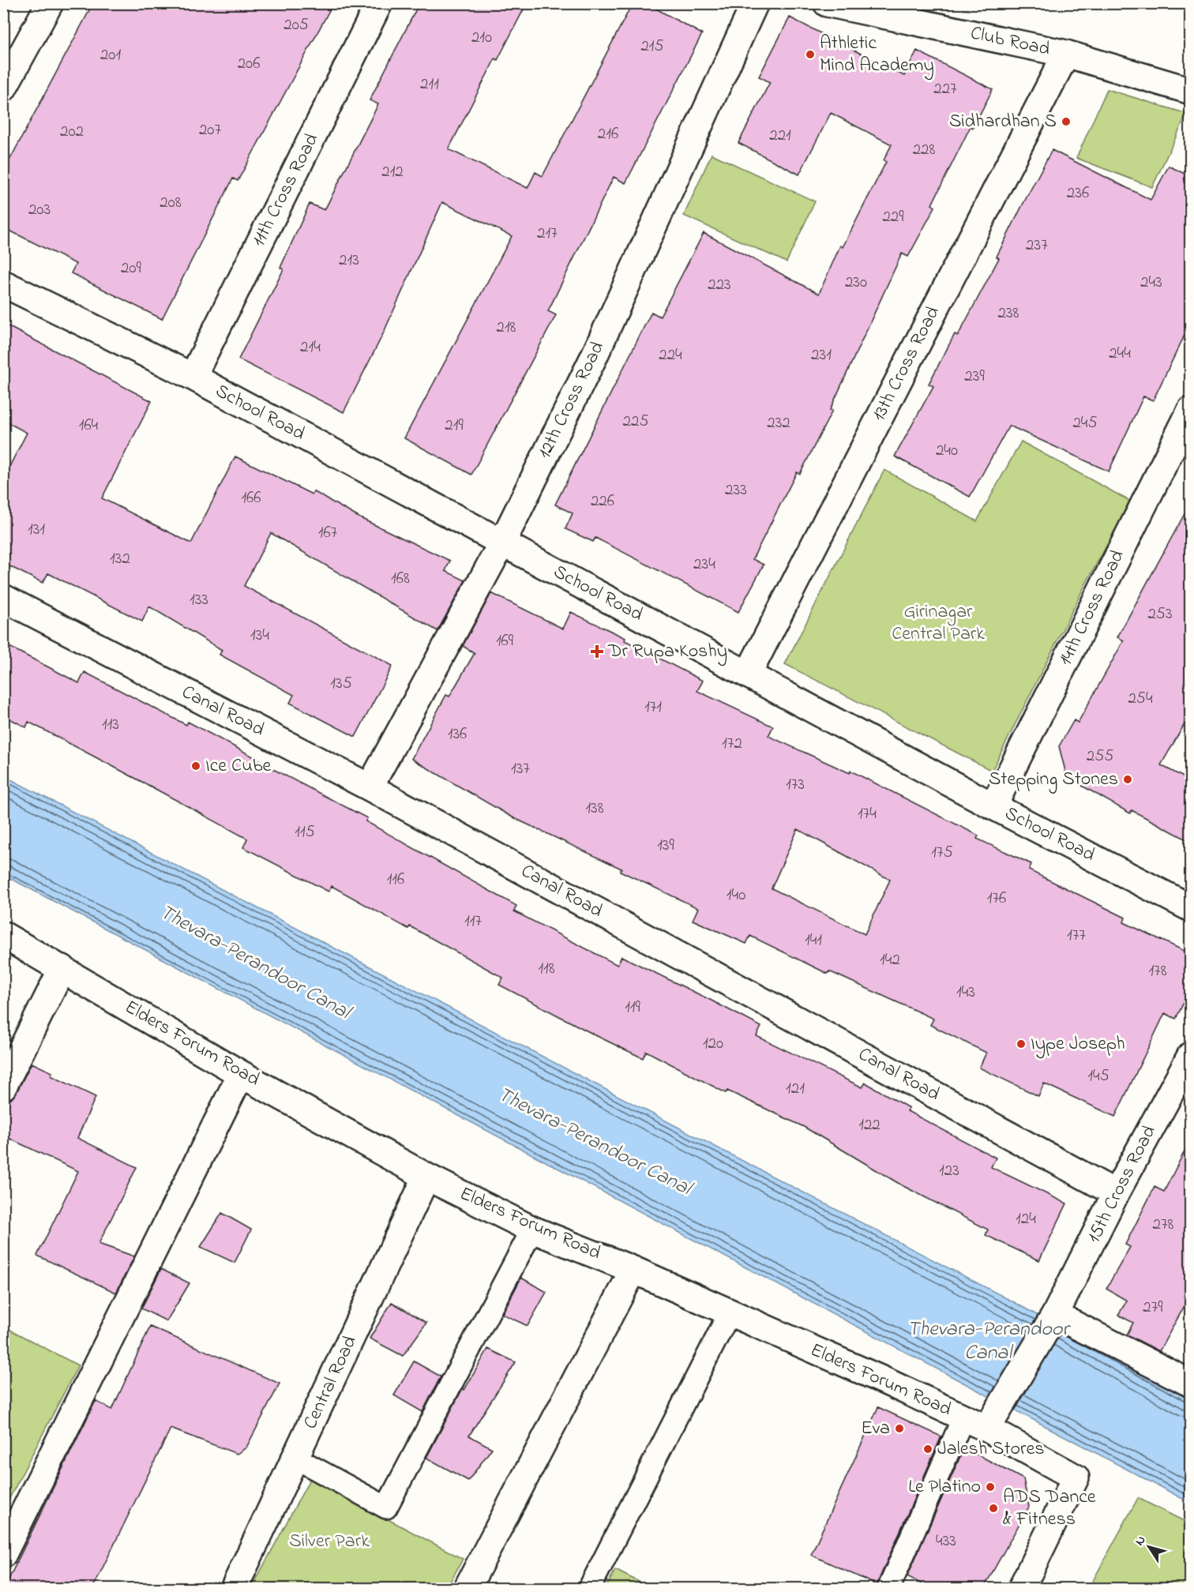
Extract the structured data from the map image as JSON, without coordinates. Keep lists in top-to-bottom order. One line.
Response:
{"streets":{"street":["Club Road","11th Cross Road","13th Cross Road","12th Cross Road","School Road","14th Cross Road","Canal Road","Elders Forum Road","15th Cross Road","Central Road"]},"crossings":[["Club Road","13th Cross Road"],["11th Cross Road","School Road"],["13th Cross Road","School Road"],["12th Cross Road","School Road"],["12th Cross Road","Canal Road"],["School Road","14th Cross Road"],["Canal Road","15th Cross Road"],["Elders Forum Road","15th Cross Road"],["Elders Forum Road","Central Road"]],"water":["Thevara-Perandoor Canal"],"parks":["Girinagar Central Park","Silver Park"],"places":{"other":["Athletic Mind Academy","Sidhardhan S","Ice Cube","Stepping Stones","Iype Joseph","Eva","Jalesh Stores","Le Platino","ADS Dance & Fitness"],"health":["Dr Rupa Koshy"]},"house_numbers":["205","210","215","201","206","211","227","207","202","216","221","228","212","236","208","203","229","217","237","213","209","230","243","223","238","218","214","244","224","231","239","225","232","245","164","219","240","233","166","226","131","167","132","234","168","133","253","134","169","135","254","171","113","136","172","255","137","173","138","174","115","139","175","116","140","176","117","177","141","142","118","178","143","119","120","145","121","122","123","124","278","279","433"],"north":"top left"}
